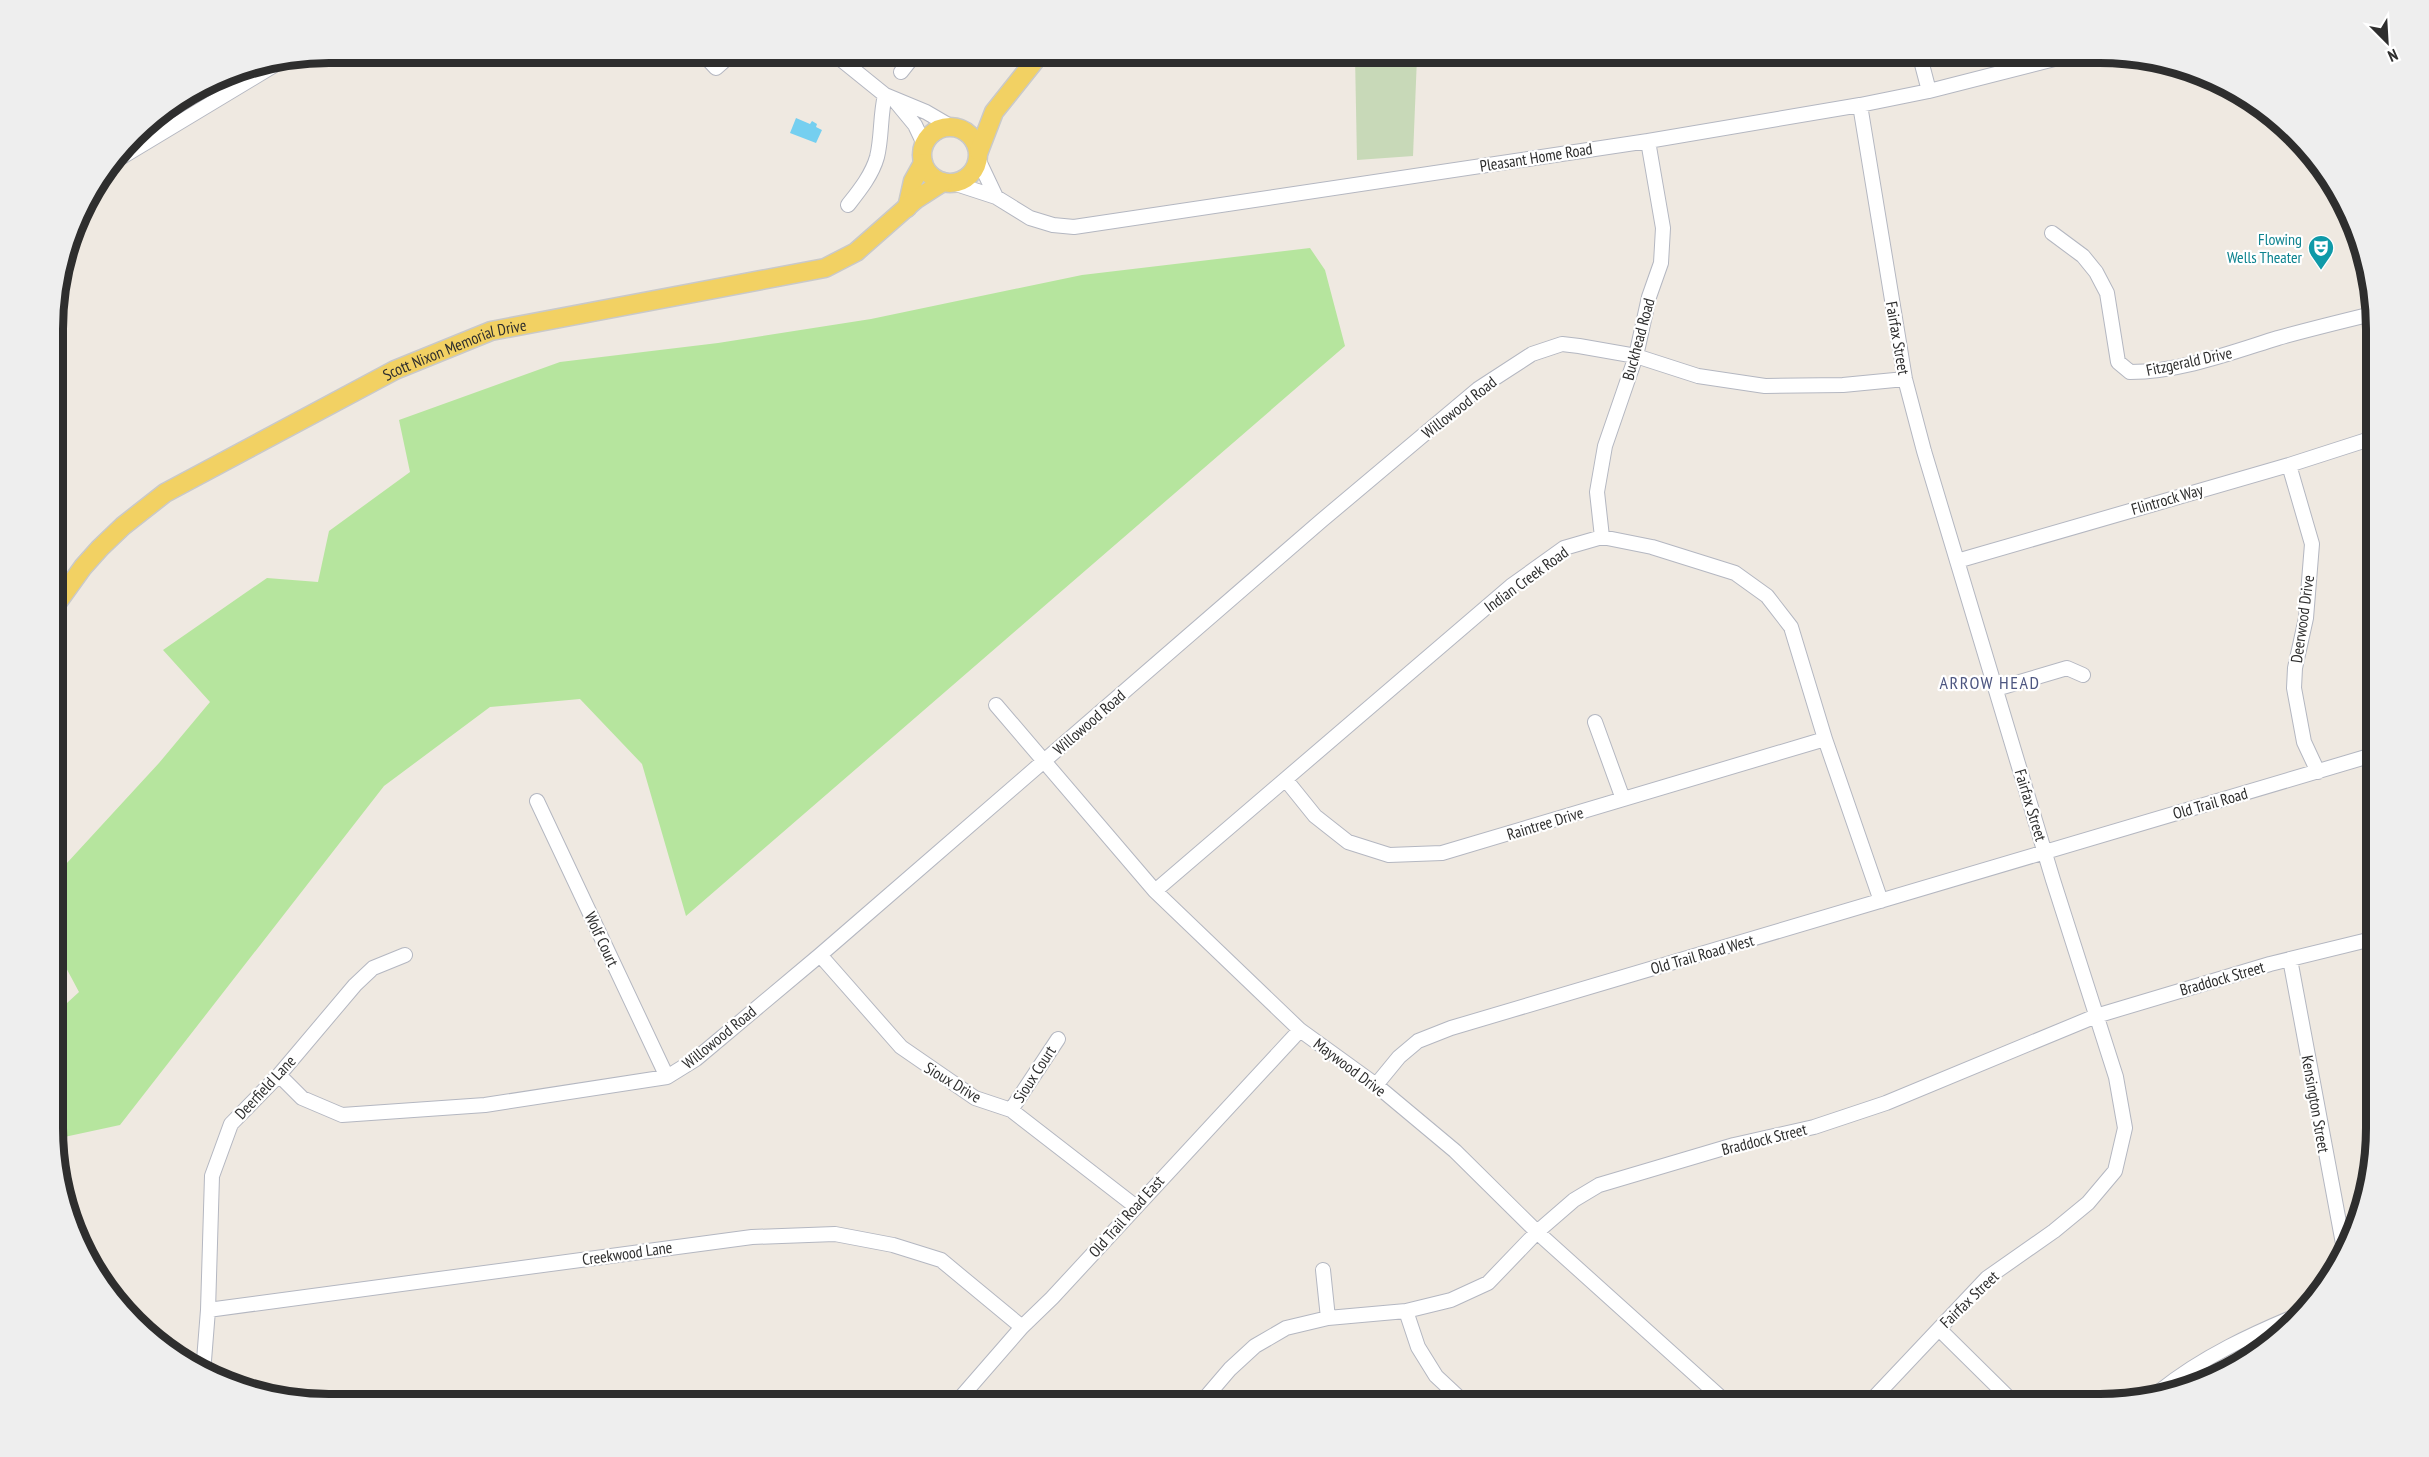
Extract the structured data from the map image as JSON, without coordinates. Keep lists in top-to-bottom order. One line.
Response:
{"streets":{"main road":["Scott Nixon Memorial Drive"],"street":["Pleasant Home Road","Fairfax Street","Buckhead Road","Fitzgerald Drive","Willowood Road","Flintrock Way","Indian Creek Road","Deerwood Drive","Old Trail Road","Raintree Drive","Wolf Court","Old Trail Road West","Braddock Street","Maywood Drive","Sioux Court","Sioux Drive","Deerfield Lane","Kensington Street","Old Trail Road East","Creekwood Lane"]},"crossings":[["Pleasant Home Road","Fairfax Street"],["Pleasant Home Road","Buckhead Road"],["Pleasant Home Road","Scott Nixon Memorial Drive"],["Fairfax Street","Willowood Road"],["Fairfax Street","Flintrock Way"],["Fairfax Street","Old Trail Road"],["Fairfax Street","Old Trail Road West"],["Fairfax Street","Braddock Street"],["Buckhead Road","Willowood Road"],["Buckhead Road","Indian Creek Road"],["Willowood Road","Wolf Court"],["Willowood Road","Maywood Drive"],["Willowood Road","Sioux Drive"],["Willowood Road","Deerfield Lane"],["Flintrock Way","Deerwood Drive"],["Indian Creek Road","Raintree Drive"],["Indian Creek Road","Old Trail Road West"],["Indian Creek Road","Maywood Drive"],["Deerwood Drive","Old Trail Road"],["Old Trail Road","Old Trail Road West"],["Old Trail Road West","Maywood Drive"],["Braddock Street","Maywood Drive"],["Braddock Street","Kensington Street"],["Maywood Drive","Old Trail Road East"],["Sioux Court","Sioux Drive"],["Sioux Drive","Old Trail Road East"],["Deerfield Lane","Creekwood Lane"],["Old Trail Road East","Creekwood Lane"]],"districts":["ARROW HEAD"],"places":{"theatre":["Flowing Wells Theater"]},"north":"bottom right"}
